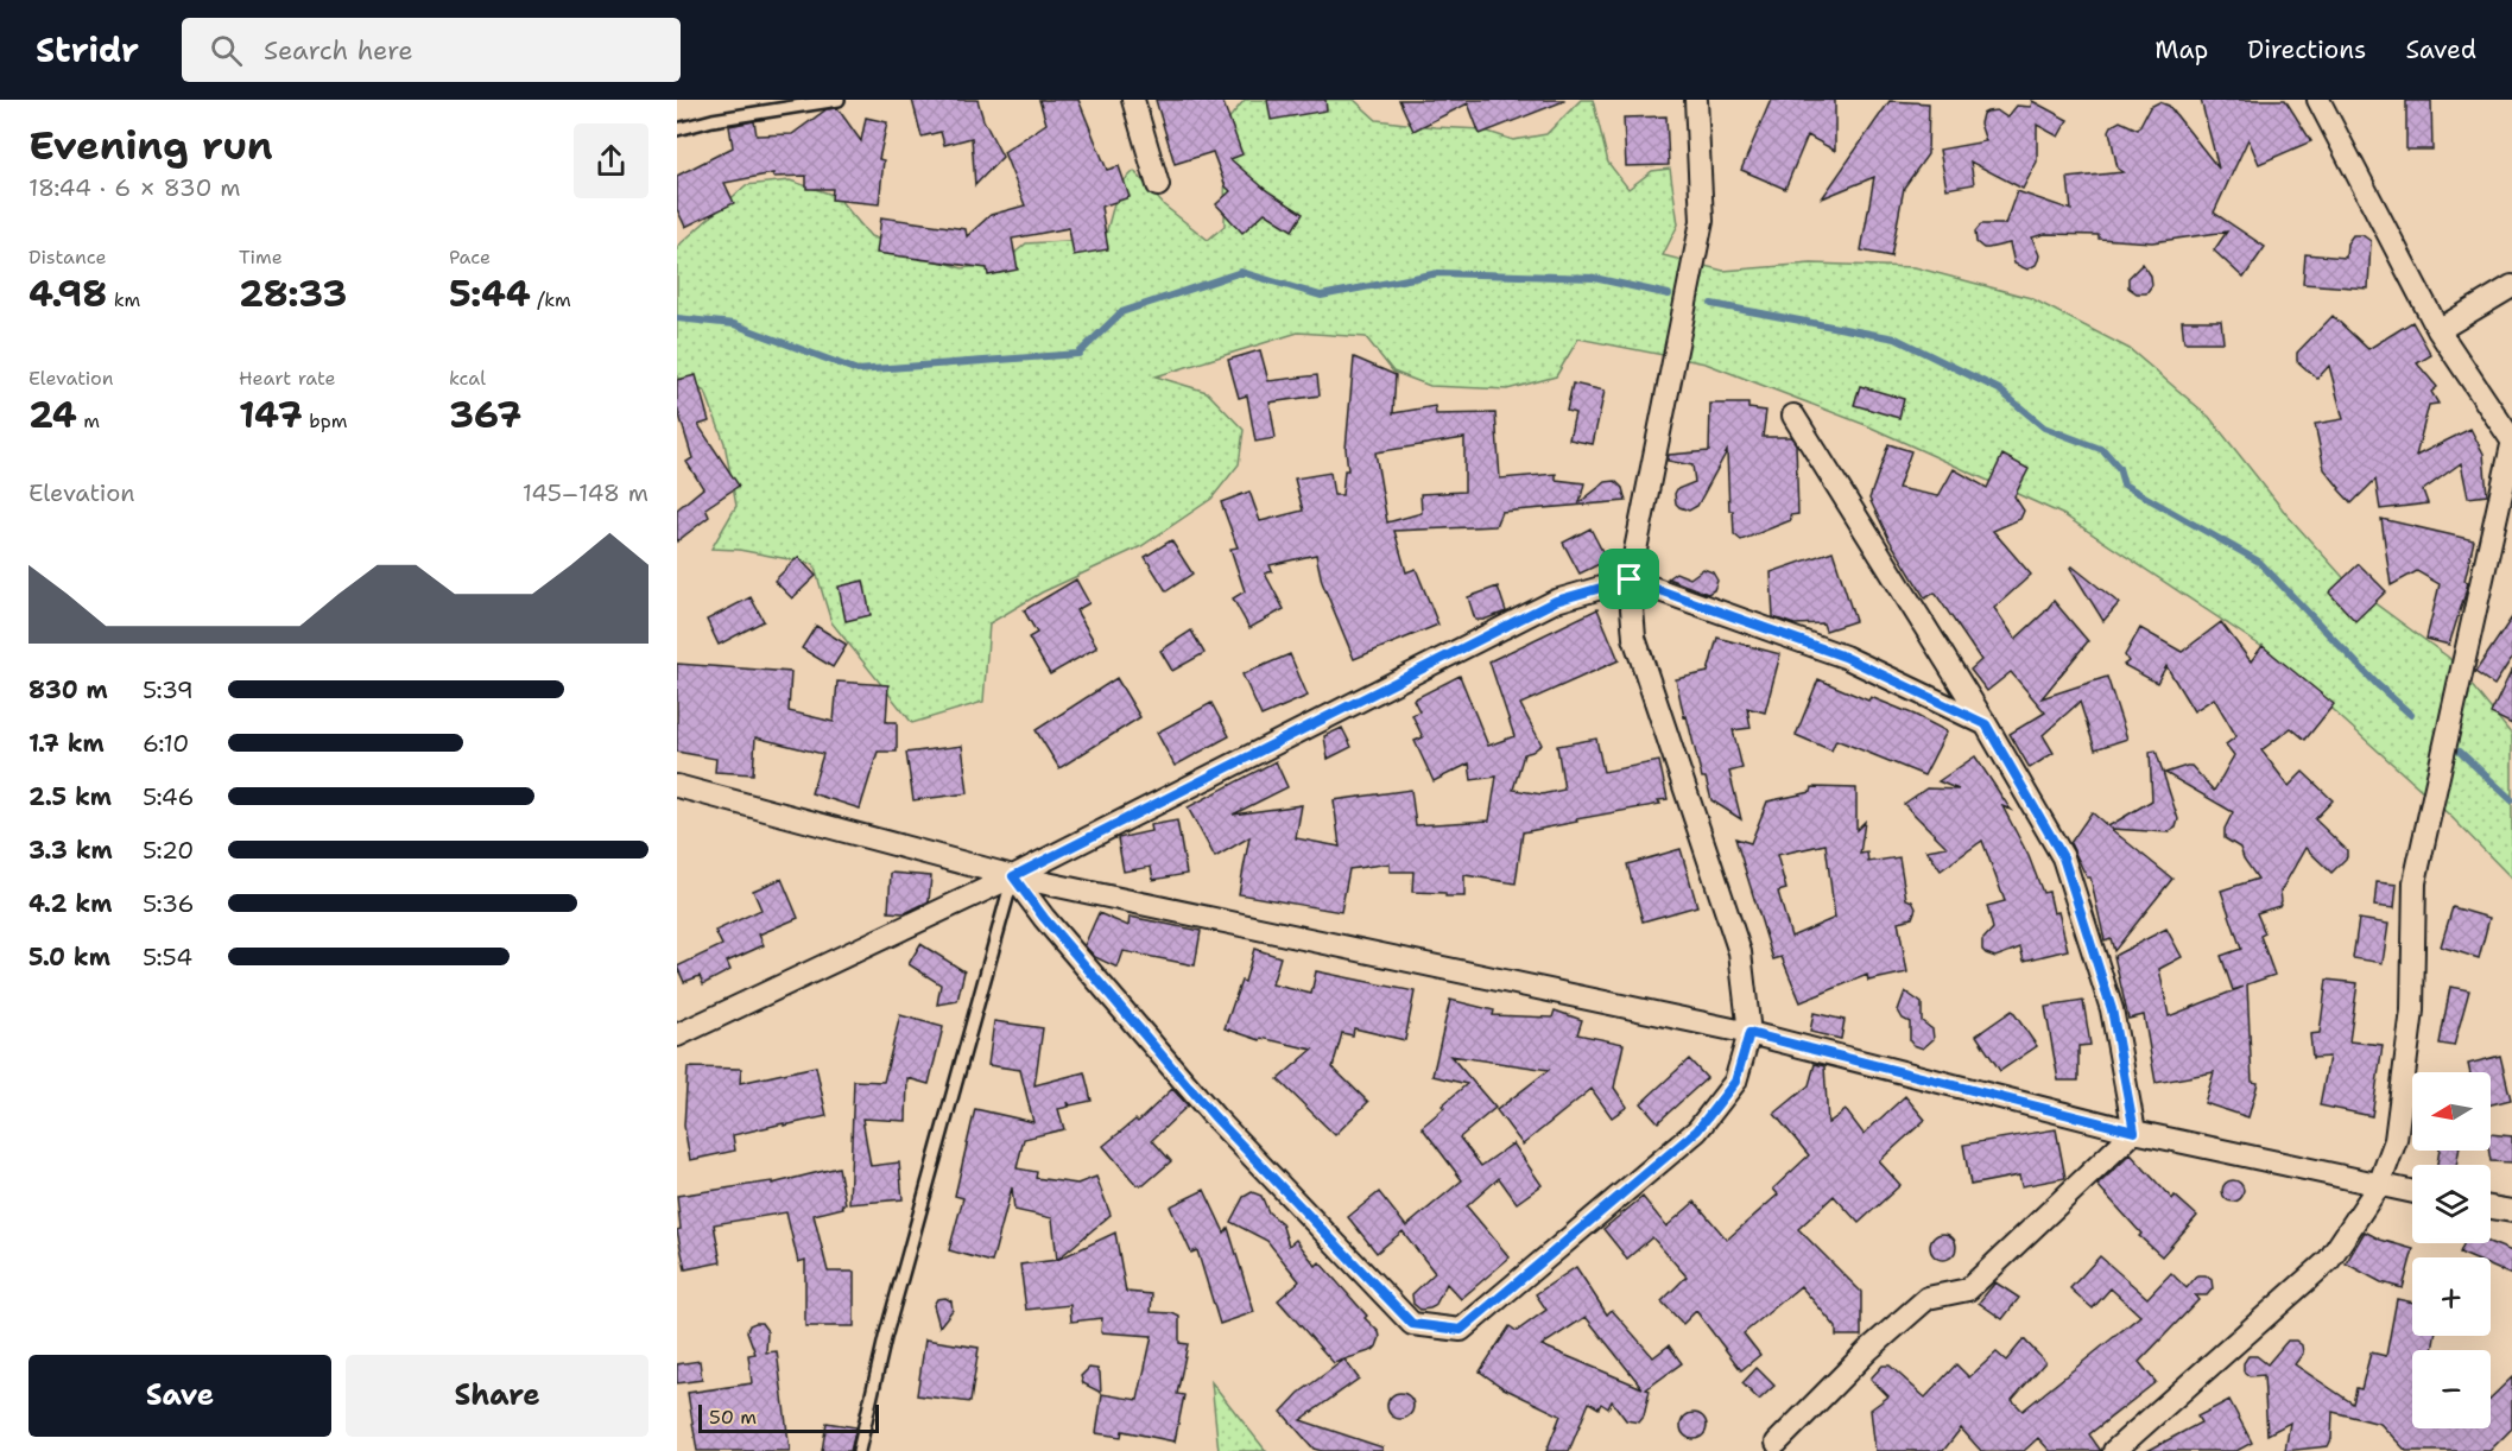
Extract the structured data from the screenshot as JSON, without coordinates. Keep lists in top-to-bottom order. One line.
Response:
{"scale_bar":"50 m","north":"left","page":{"header":"Stridr","search":"Search here","nav":["Map","Directions","Saved"],"heading":["Evening run","18:44 · 6 × 830 m"],"stats":[["Distance","4.98 km"],["Time","28:33"],["Pace","5:44 /km"],["Elevation","24 m"],["Heart rate","147 bpm"],["kcal","367"]],"chart":["Elevation","145–148 m"],"list":[{"name":"830 m","note":"5:39"},{"name":"1.7 km","note":"6:10"},{"name":"2.5 km","note":"5:46"},{"name":"3.3 km","note":"5:20"},{"name":"4.2 km","note":"5:36"},{"name":"5.0 km","note":"5:54"}],"map_buttons":["+","−"],"buttons":["Save","Share"],"scale":"50 m"}}
